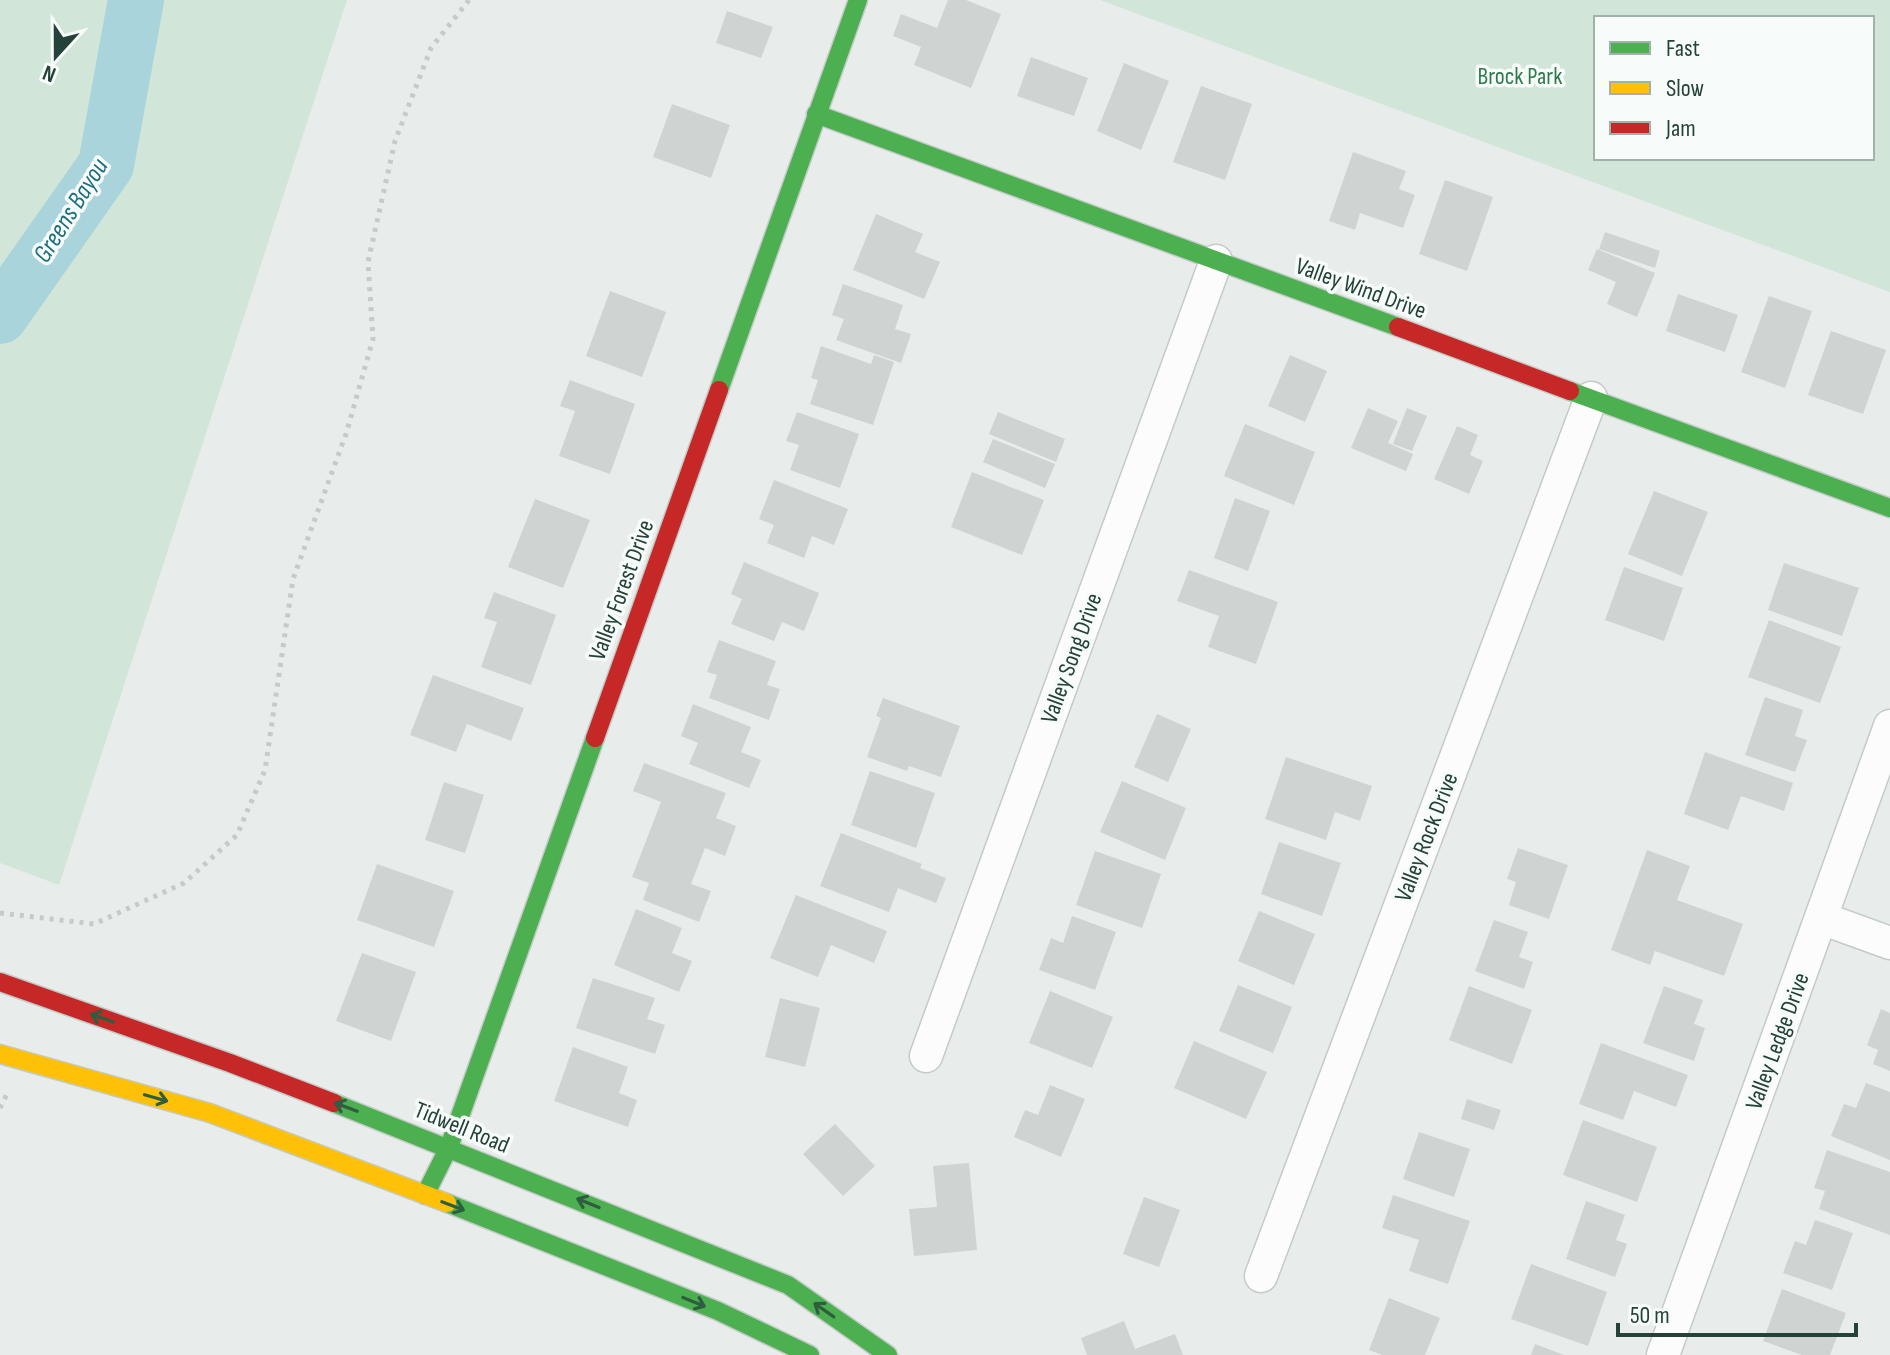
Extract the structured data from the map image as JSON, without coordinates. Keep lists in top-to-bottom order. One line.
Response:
{"streets":{"street":["Valley Wind Drive","Valley Forest Drive","Valley Song Drive","Valley Rock Drive","Valley Ledge Drive","Tidwell Road"]},"crossings":[["Valley Wind Drive","Valley Forest Drive"],["Valley Wind Drive","Valley Song Drive"],["Valley Wind Drive","Valley Rock Drive"],["Valley Forest Drive","Tidwell Road"]],"water":["Greens Bayou"],"parks":["Brock Park"],"legend":["Fast","Slow","Jam"],"scale_bar":"50 m","north":"bottom"}
